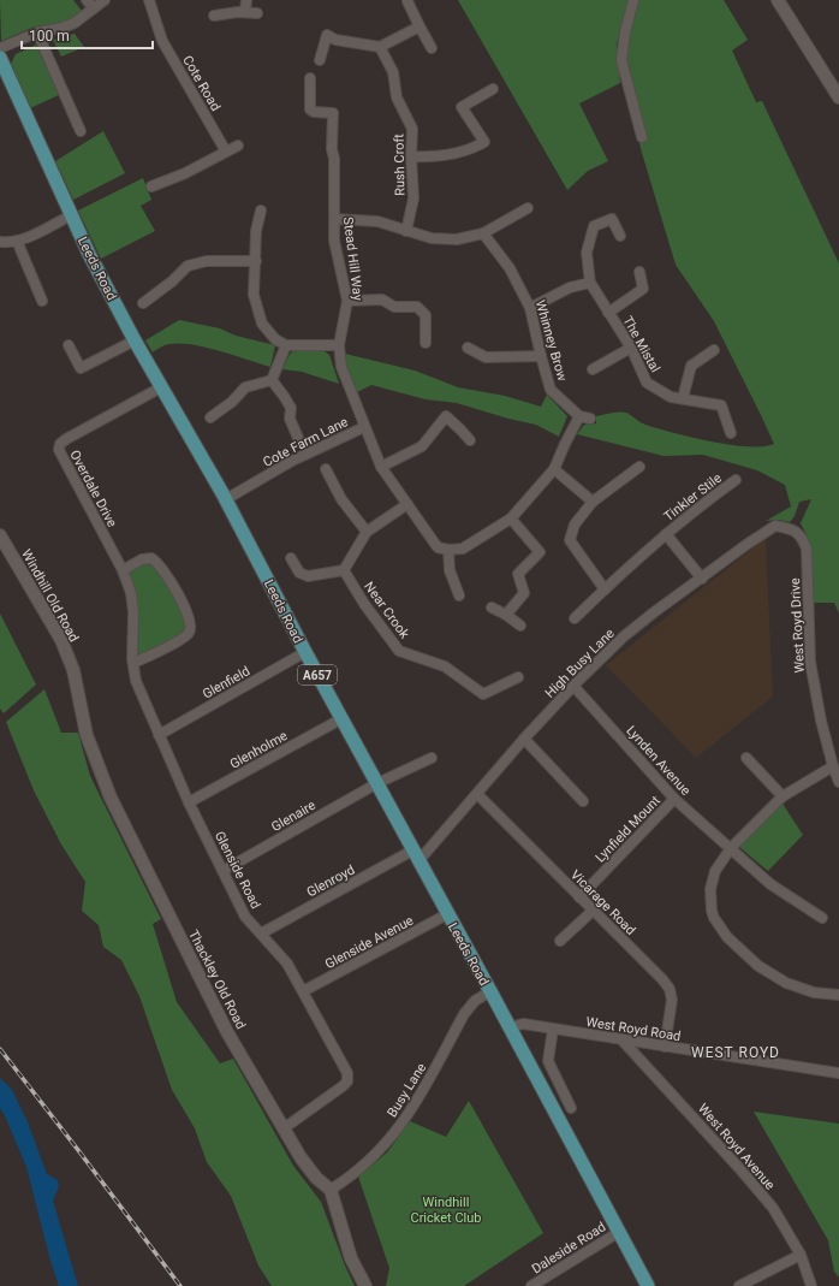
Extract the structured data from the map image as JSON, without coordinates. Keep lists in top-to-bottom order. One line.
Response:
{"streets":{"main road":["Leeds Road","A657"],"street":["Cote Road","Rush Croft","Stead Hill Way","Whinney Brow","The Mistal","Cote Farm Lane","Overdale Drive","Tinkler Stile","Windhill Old Road","Near Crook","West Royd Drive","High Busy Lane","Glenfield","Glenholme","Lynden Avenue","Glenaire","Lynfield Mount","Glenside Road","Glenroyd","Vicarage Road","Glenside Avenue","Thackley Old Road","West Royd Road","Busy Lane","West Royd Avenue","Daleside Road"]},"crossings":[["Stead Hill Way","Cote Farm Lane"],["Leeds Road","Cote Farm Lane"],["Leeds Road","Overdale Drive"],["Leeds Road","High Busy Lane"],["Leeds Road","Glenfield"],["Leeds Road","Glenholme"],["Leeds Road","Glenaire"],["Leeds Road","Glenroyd"],["Leeds Road","Glenside Avenue"],["Leeds Road","West Royd Road"],["Leeds Road","Busy Lane"],["Leeds Road","Daleside Road"],["Overdale Drive","Glenside Road"],["Tinkler Stile","High Busy Lane"],["Windhill Old Road","Thackley Old Road"],["West Royd Drive","High Busy Lane"],["High Busy Lane","Lynden Avenue"],["High Busy Lane","Glenroyd"],["High Busy Lane","Vicarage Road"],["Glenfield","Glenside Road"],["Glenholme","Glenside Road"],["Lynden Avenue","Lynfield Mount"],["Glenaire","Glenside Road"],["Lynfield Mount","Vicarage Road"],["Glenside Road","Glenroyd"],["Glenside Road","Glenside Avenue"],["Glenside Road","Thackley Old Road"],["Vicarage Road","West Royd Road"],["Thackley Old Road","Busy Lane"],["West Royd Road","West Royd Avenue"]],"districts":["WEST ROYD"],"parks":["Windhill Cricket Club"],"scale_bar":"100 m"}
